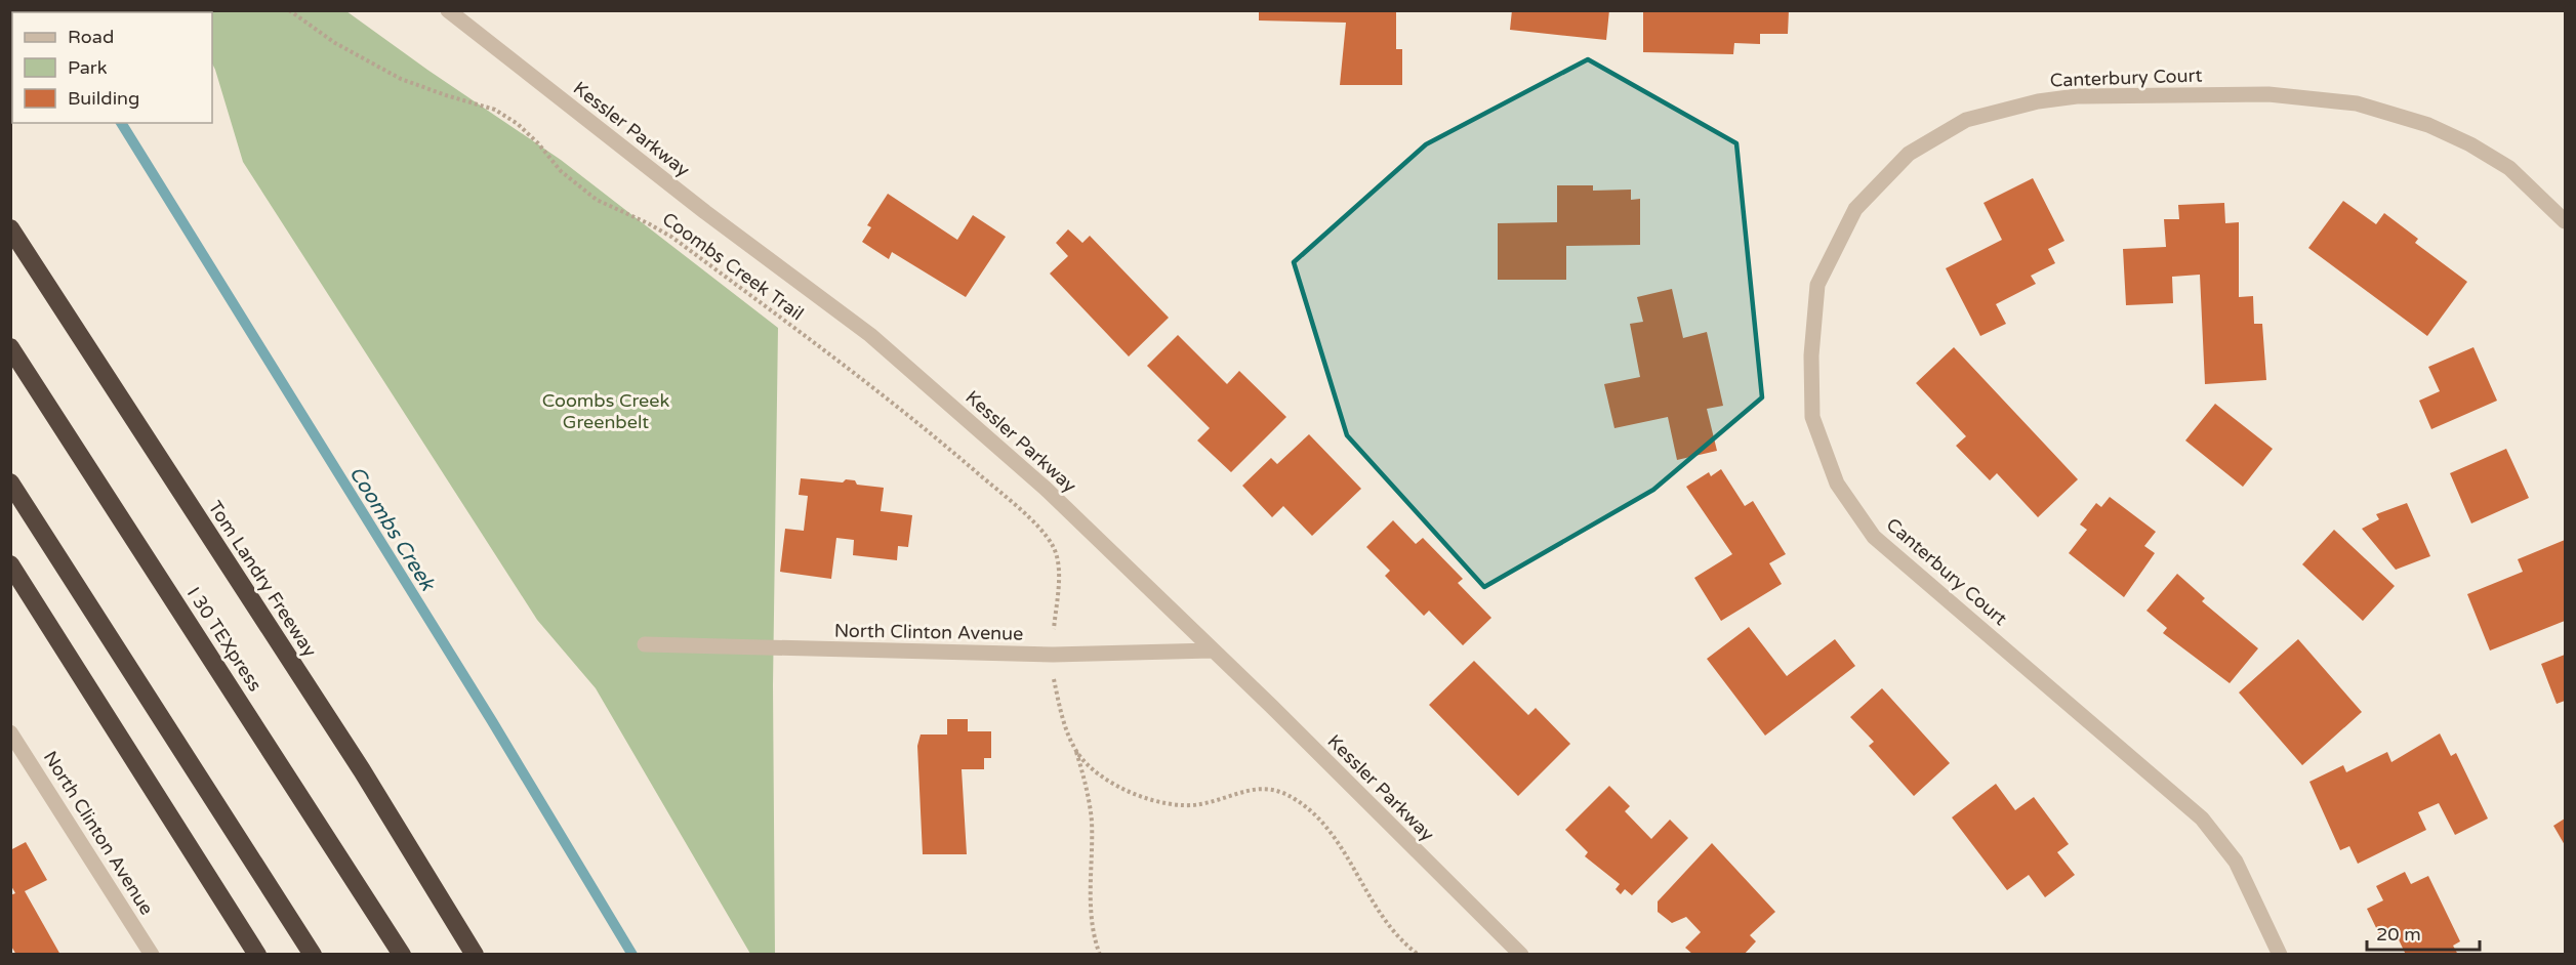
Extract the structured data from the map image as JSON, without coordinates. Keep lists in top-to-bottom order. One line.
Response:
{"streets":{"highway":["Tom Landry Freeway","I 30 TEXpress"],"street":["Canterbury Court","Kessler Parkway","North Clinton Avenue"],"path":["Coombs Creek Trail"]},"crossings":[["Kessler Parkway","North Clinton Avenue"]],"water":["Coombs Creek"],"parks":["Coombs Creek Greenbelt"],"legend":["Road","Park","Building"],"scale_bar":"20 m"}
